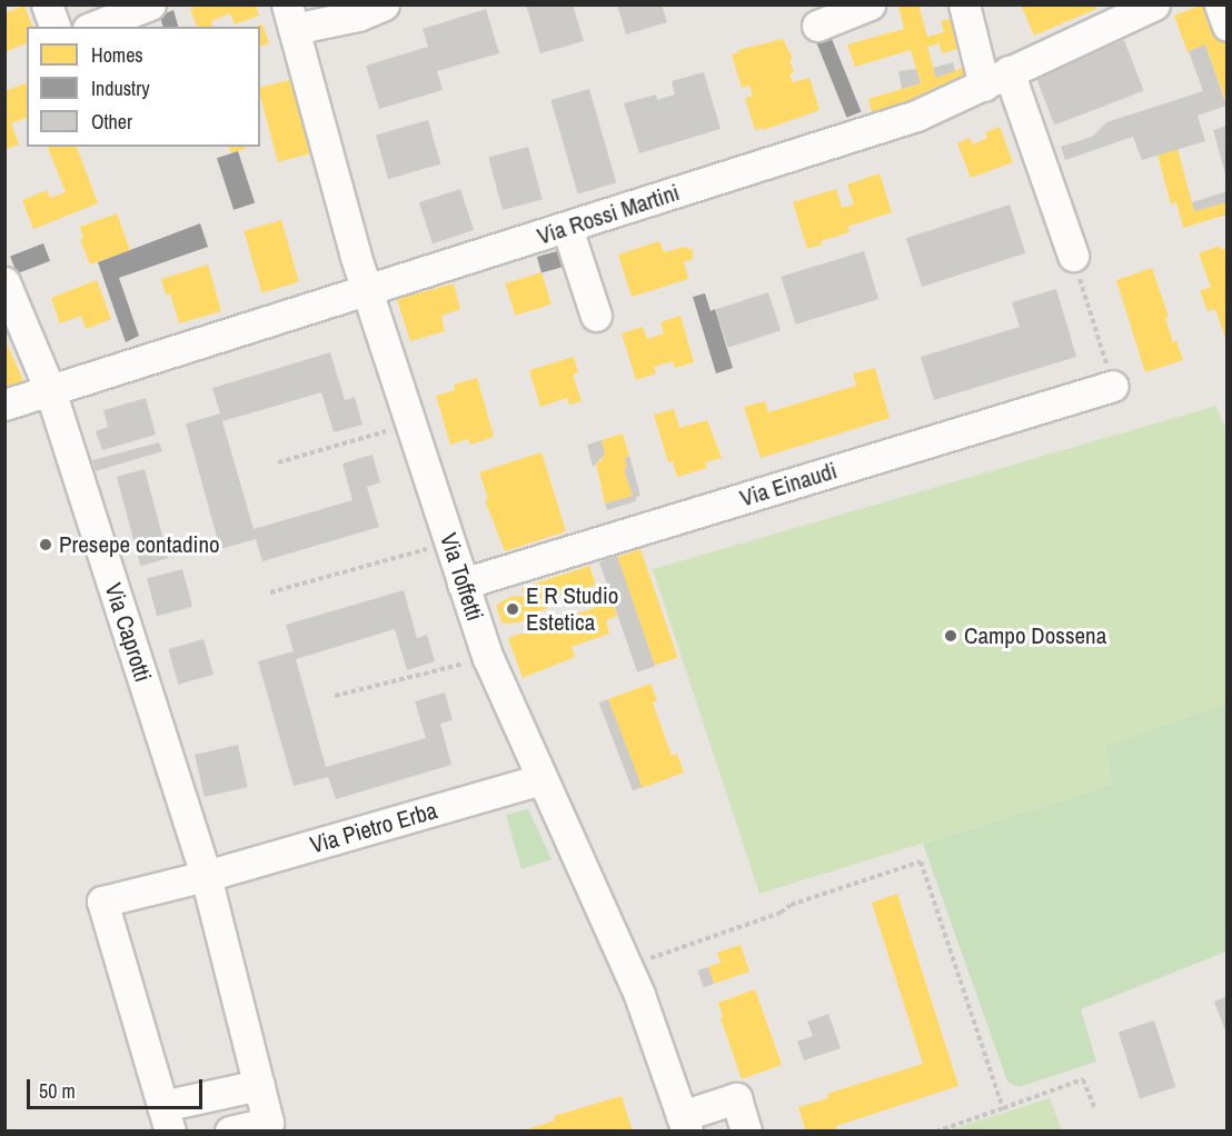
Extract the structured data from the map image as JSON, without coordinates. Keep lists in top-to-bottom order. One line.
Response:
{"streets":{"street":["Via Rossi Martini","Via Einaudi","Via Toffetti","Via Caprotti","Via Pietro Erba"]},"crossings":[["Via Rossi Martini","Via Toffetti"],["Via Rossi Martini","Via Caprotti"],["Via Einaudi","Via Toffetti"],["Via Toffetti","Via Pietro Erba"],["Via Caprotti","Via Pietro Erba"]],"places":["Presepe contadino","E R Studio Estetica","Campo Dossena"],"legend":["Homes","Industry","Other"],"scale_bar":"50 m"}
